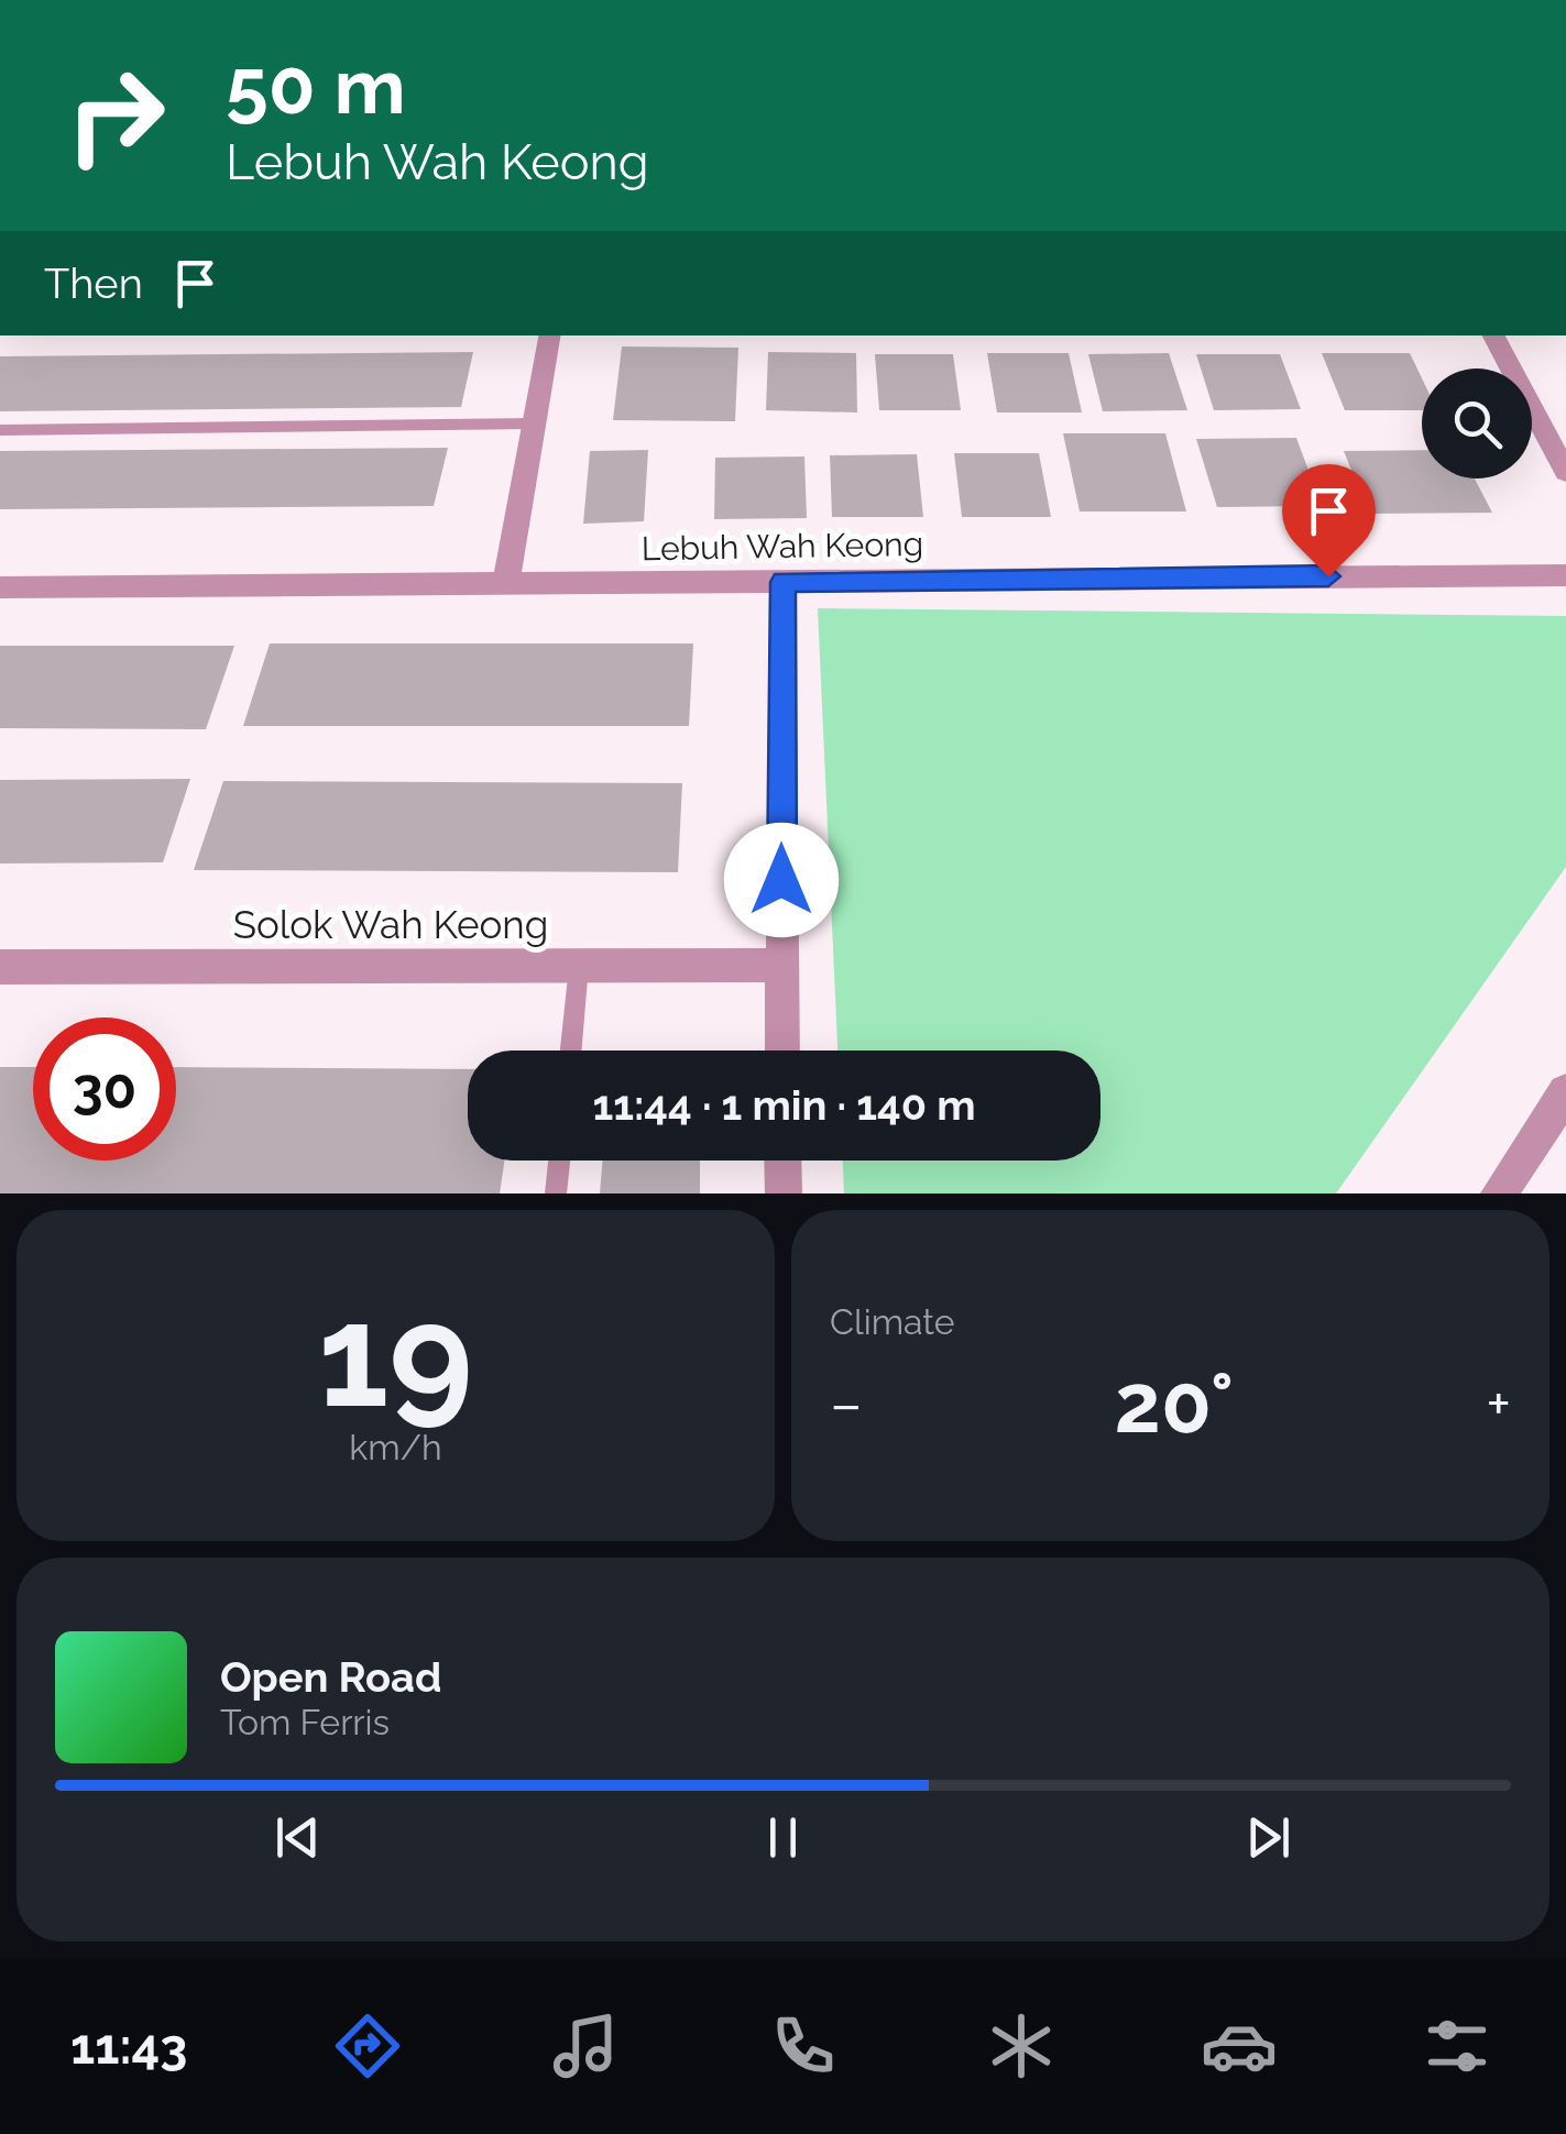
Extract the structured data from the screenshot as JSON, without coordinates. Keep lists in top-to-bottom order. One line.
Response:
{"streets":{"street":["Lebuh Wah Keong","Solok Wah Keong"]},"page":{"turn":["50 m","Lebuh Wah Keong"],"then":"Then","limit":"30","trip":"11:44 · 1 min · 140 m","tile":[["19","km/h"],"Climate"],"heat":["−","20°","+"],"song":["Open Road","Tom Ferris"],"tabs":"11:43"}}
